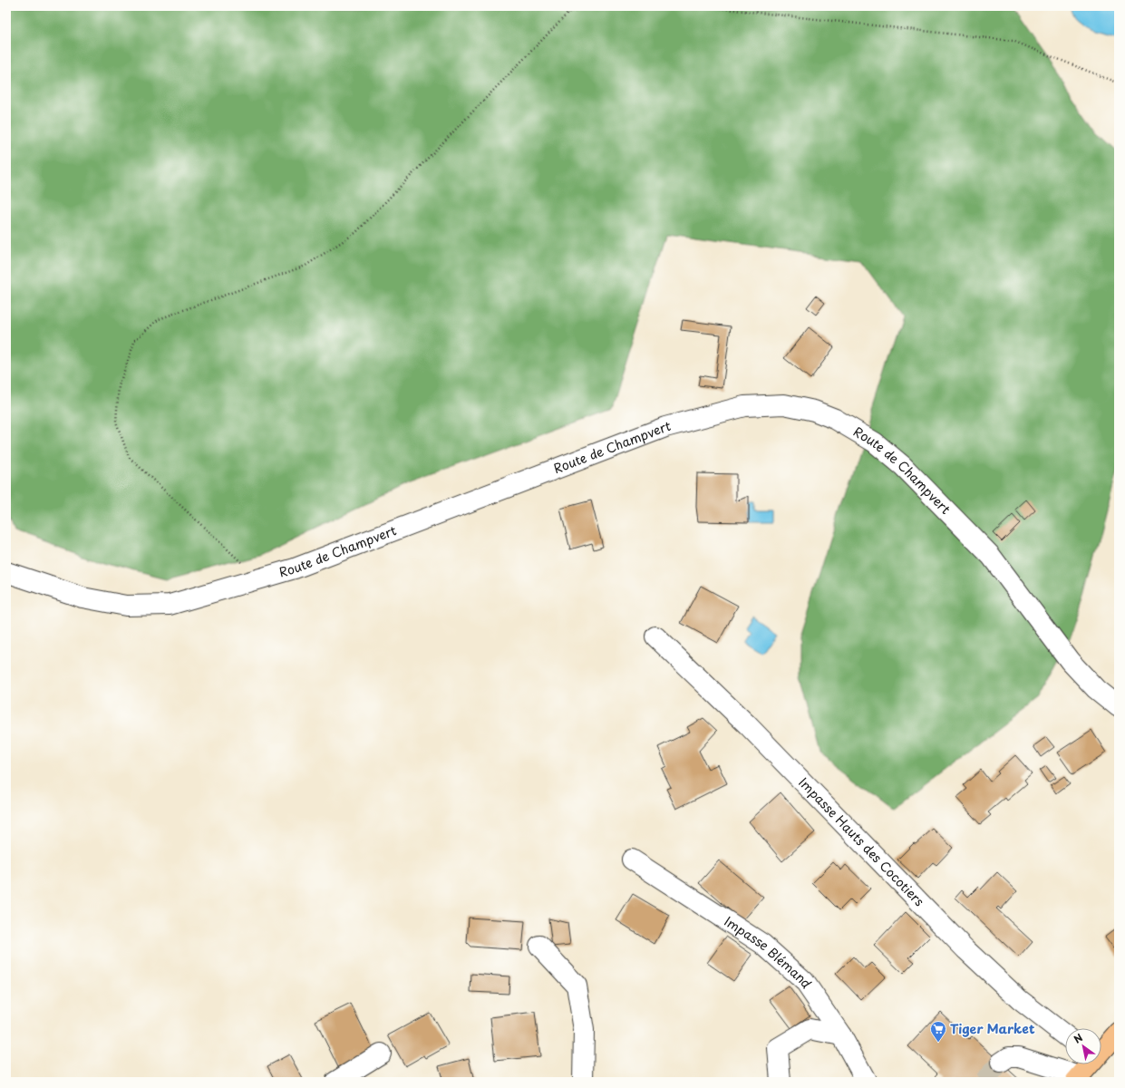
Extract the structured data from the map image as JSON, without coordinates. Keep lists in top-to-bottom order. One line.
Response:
{"streets":{"street":["Route de Champvert","Impasse Hauts des Cocotiers","Impasse Blémand"]},"places":{"supermarket":["Tiger Market"]},"north":"top left"}
